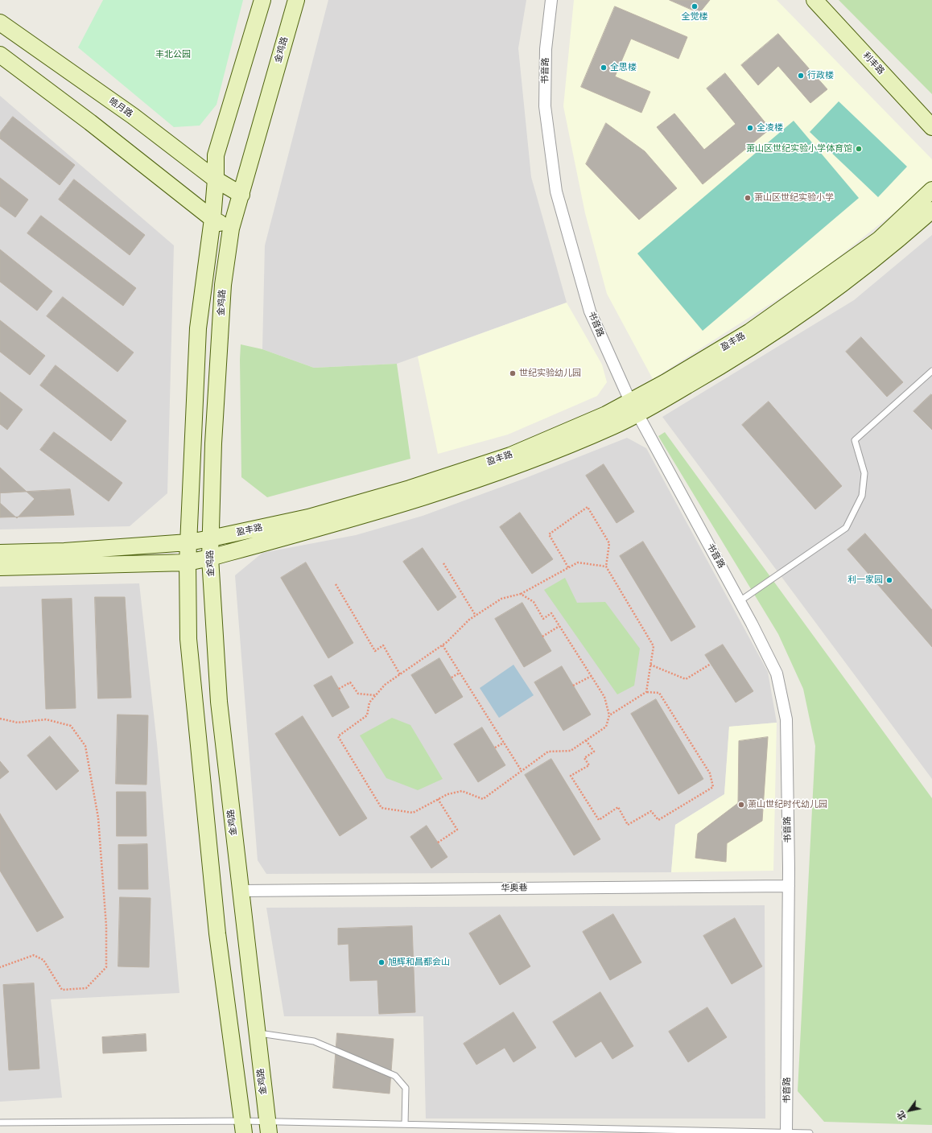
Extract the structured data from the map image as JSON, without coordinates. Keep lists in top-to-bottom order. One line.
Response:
{"streets":{"main road":["金鸡路","利丰路","皓月路","盈丰路"],"street":["书音路","华奥巷"]},"crossings":[["金鸡路","皓月路"],["金鸡路","盈丰路"],["金鸡路","华奥巷"],["书音路","盈丰路"],["书音路","华奥巷"]],"parks":["丰北公园"],"places":["全觉楼","全思楼","行政楼","全凌楼","萧山区世纪实验小学体育馆","萧山区世纪实验小学","世纪实验幼儿园","利一家园","萧山世纪时代幼儿园","旭辉和昌都会山"],"north":"bottom left"}
